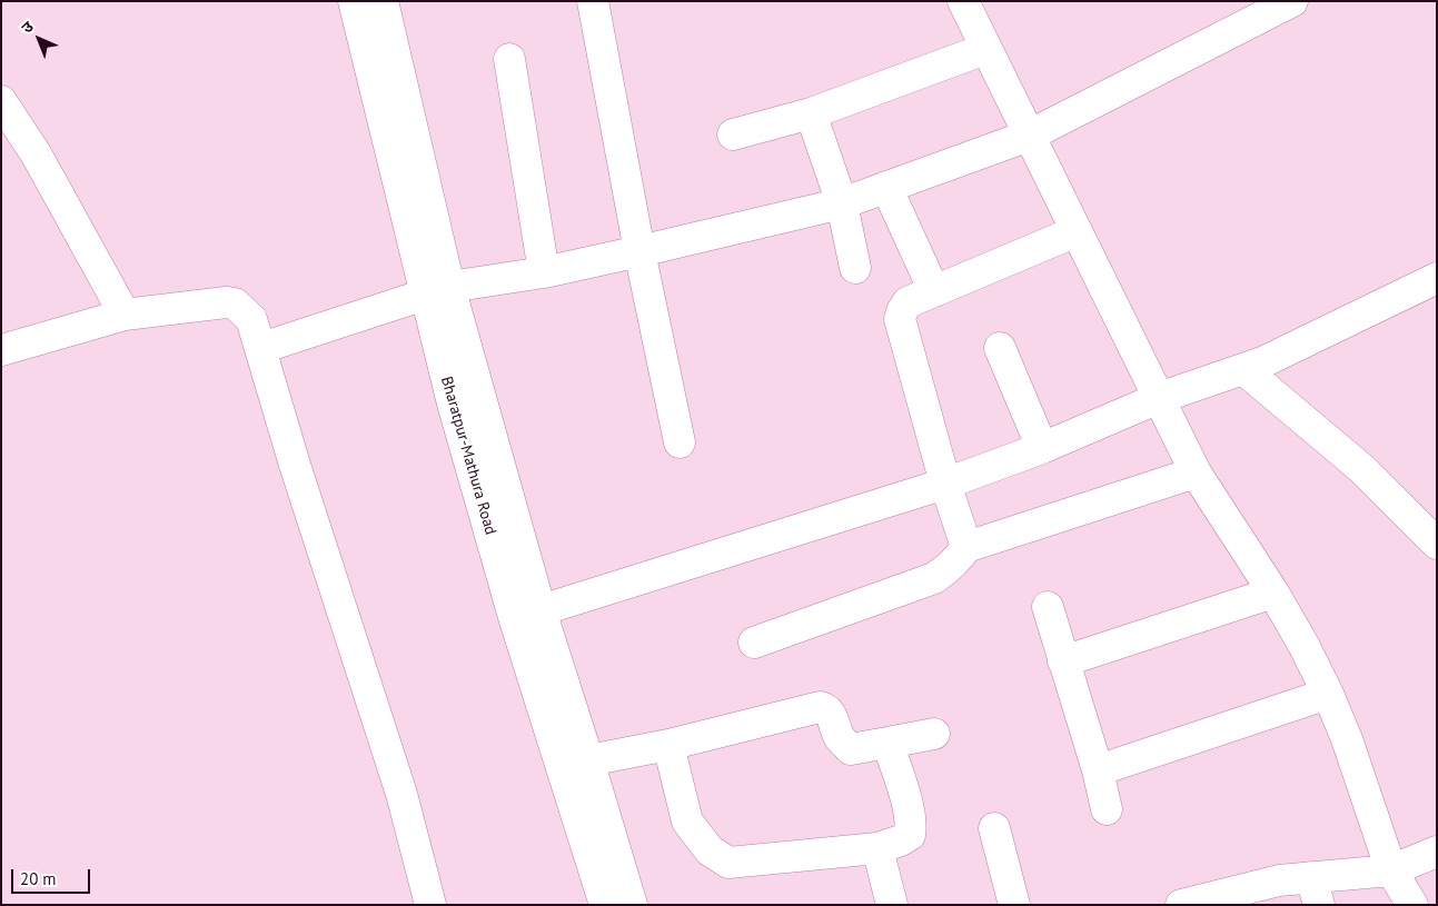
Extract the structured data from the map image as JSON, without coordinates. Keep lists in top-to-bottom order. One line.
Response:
{"streets":{"main road":["Bharatpur-Mathura Road"]},"scale_bar":"20 m","north":"top left"}
